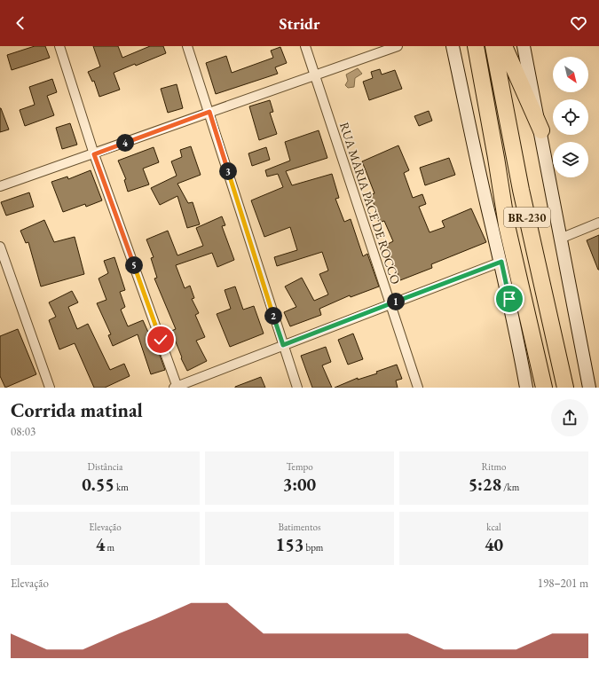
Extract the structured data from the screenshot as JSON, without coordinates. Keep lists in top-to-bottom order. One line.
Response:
{"streets":{"highway":["BR-230"],"street":["RUA MARIA PACE DE ROCCO"]},"north":"bottom right","page":{"header":"Stridr","pins":["4","3","5","1","2"],"heading":["Corrida matinal","08:03"],"stats":[["Distância","0.55 km"],["Tempo","3:00"],["Ritmo","5:28 /km"],["Elevação","4 m"],["Batimentos","153 bpm"],["kcal","40"]],"chart":["Elevação","198–201 m"]}}
